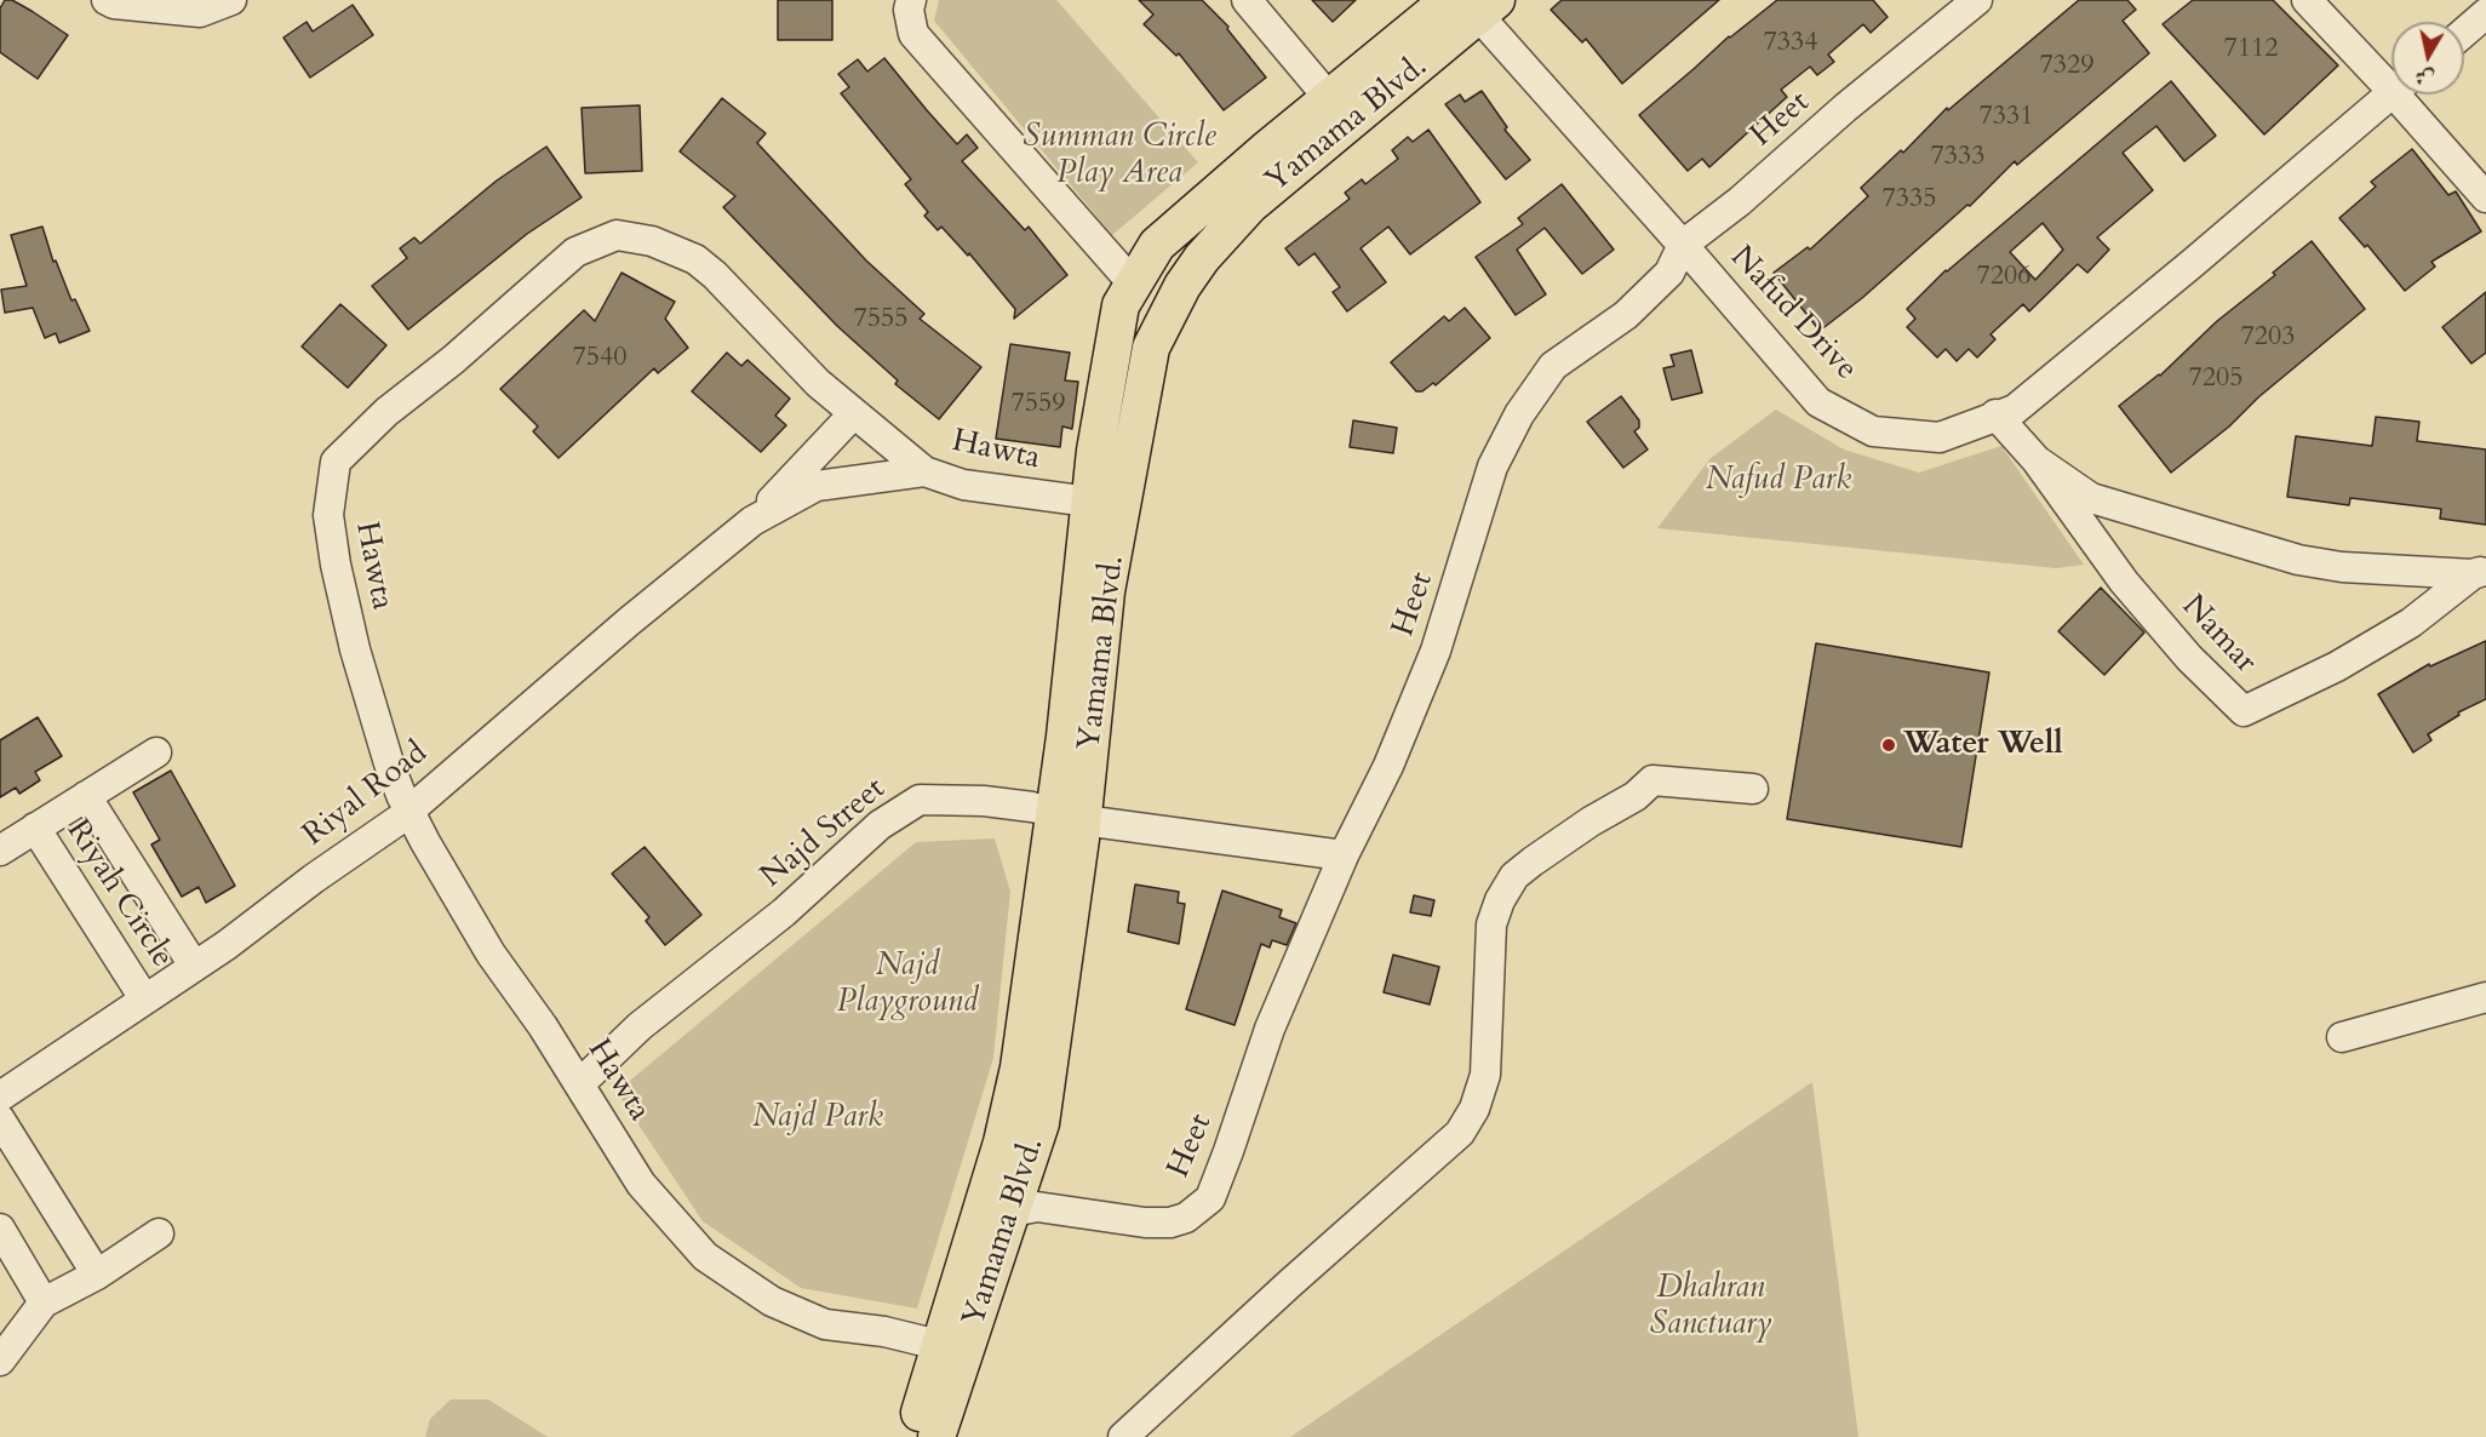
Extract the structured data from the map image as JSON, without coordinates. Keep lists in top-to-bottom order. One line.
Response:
{"streets":{"main road":["Yamama Blvd."],"street":["Heet","Nafud Drive","Hawta","Namar","Riyal Road","Najd Street","Riyah Circle"]},"crossings":[["Heet","Yamama Blvd."],["Heet","Nafud Drive"],["Heet","Najd Street"],["Yamama Blvd.","Nafud Drive"],["Yamama Blvd.","Hawta"],["Yamama Blvd.","Najd Street"],["Nafud Drive","Namar"],["Hawta","Riyal Road"],["Hawta","Najd Street"],["Riyal Road","Riyah Circle"]],"parks":["Summan Circle Play Area","Nafud Park","Najd Playground","Najd Park","Dhahran Sanctuary"],"places":["Water Well"],"house_numbers":["7334","7112","7329","7331","7333","7335","7206","7555","7203","7540","7205","7559"],"north":"bottom"}
